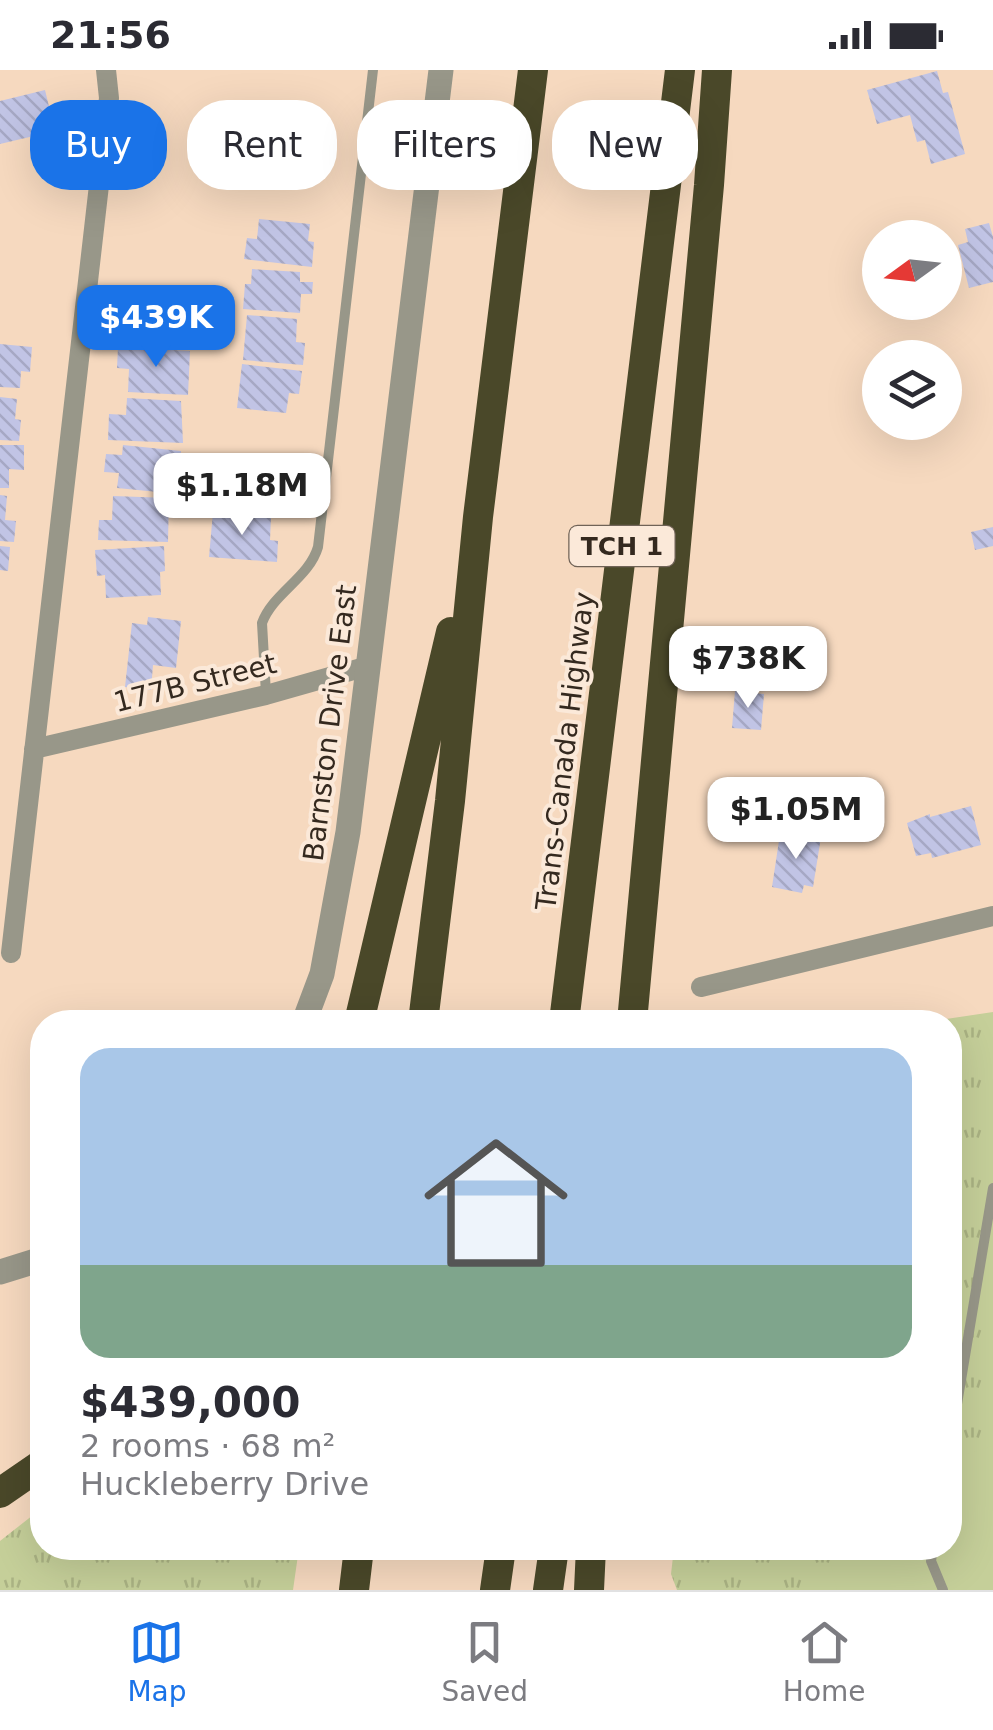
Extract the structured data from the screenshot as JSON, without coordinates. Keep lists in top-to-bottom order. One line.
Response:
{"streets":{"highway":["TCH 1","Trans-Canada Highway"],"street":["177B Street","Barnston Drive East"]},"crossings":[["177B Street","Barnston Drive East"]],"north":"left","page":{"status":"21:56","chip":["Buy","Rent","Filters","New"],"price":["$439K","$1.18M","$738K","$1.05M"],"list":[{"name":"$439,000","note":"2 rooms · 68 m² · Huckleberry Drive"}],"tabs":["Map","Saved","Home"]}}
